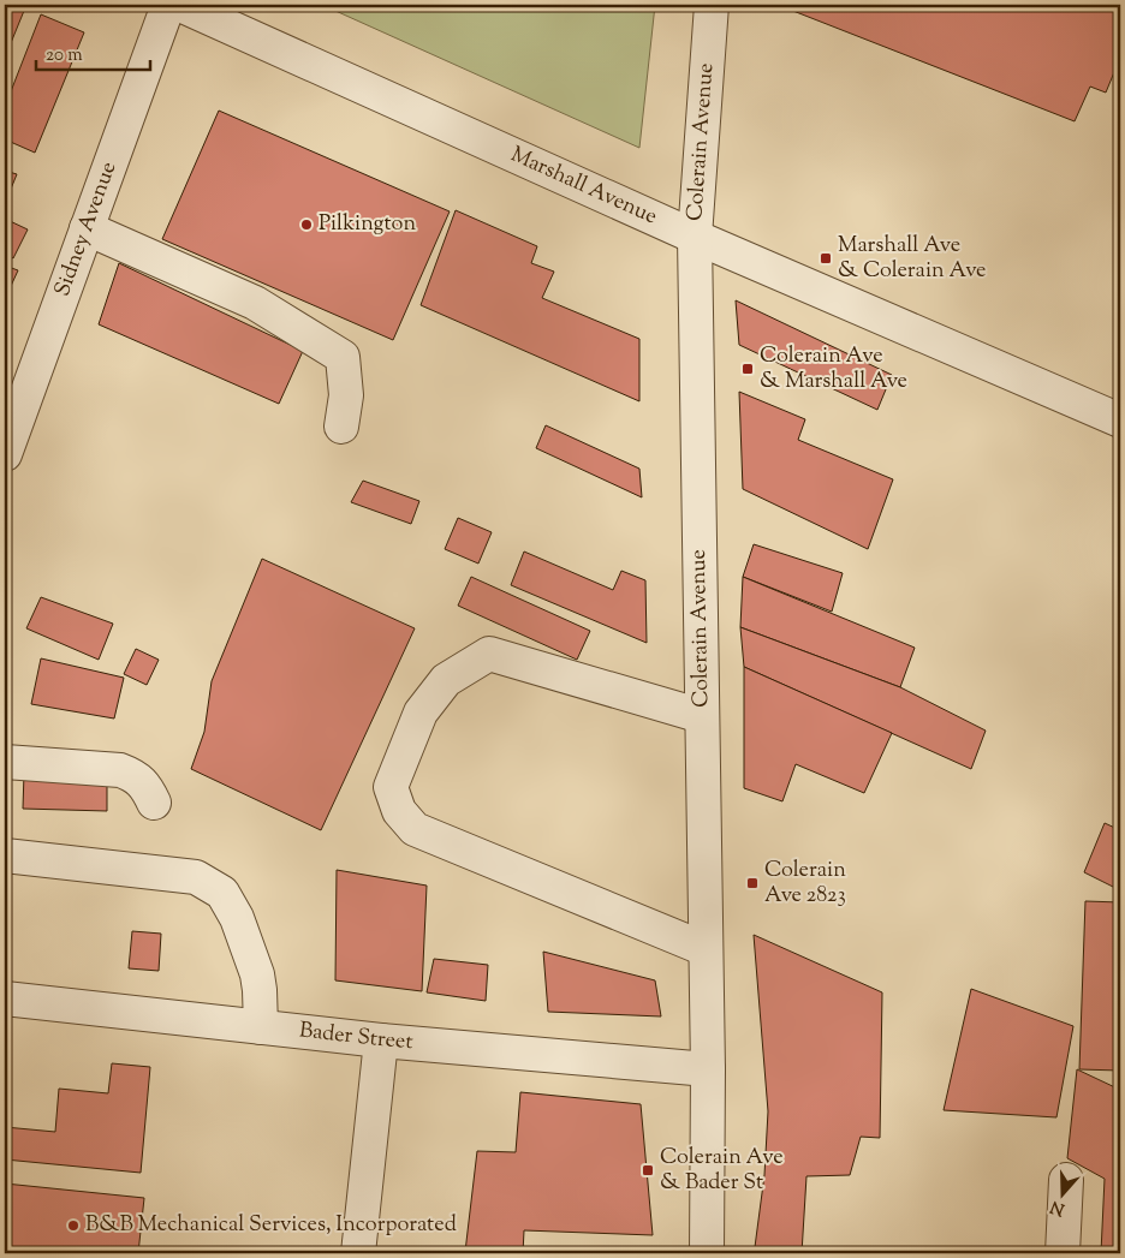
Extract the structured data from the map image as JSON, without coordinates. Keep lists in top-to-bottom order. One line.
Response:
{"streets":{"street":["Colerain Avenue","Marshall Avenue","Sidney Avenue","Bader Street"]},"crossings":[["Colerain Avenue","Marshall Avenue"],["Colerain Avenue","Bader Street"]],"places":{"other":["Pilkington","B&B Mechanical Services, Incorporated"],"transit":["Marshall Ave & Colerain Ave","Colerain Ave & Marshall Ave","Colerain Ave 2823","Colerain Ave & Bader St"]},"scale_bar":"20 m","north":"bottom"}
